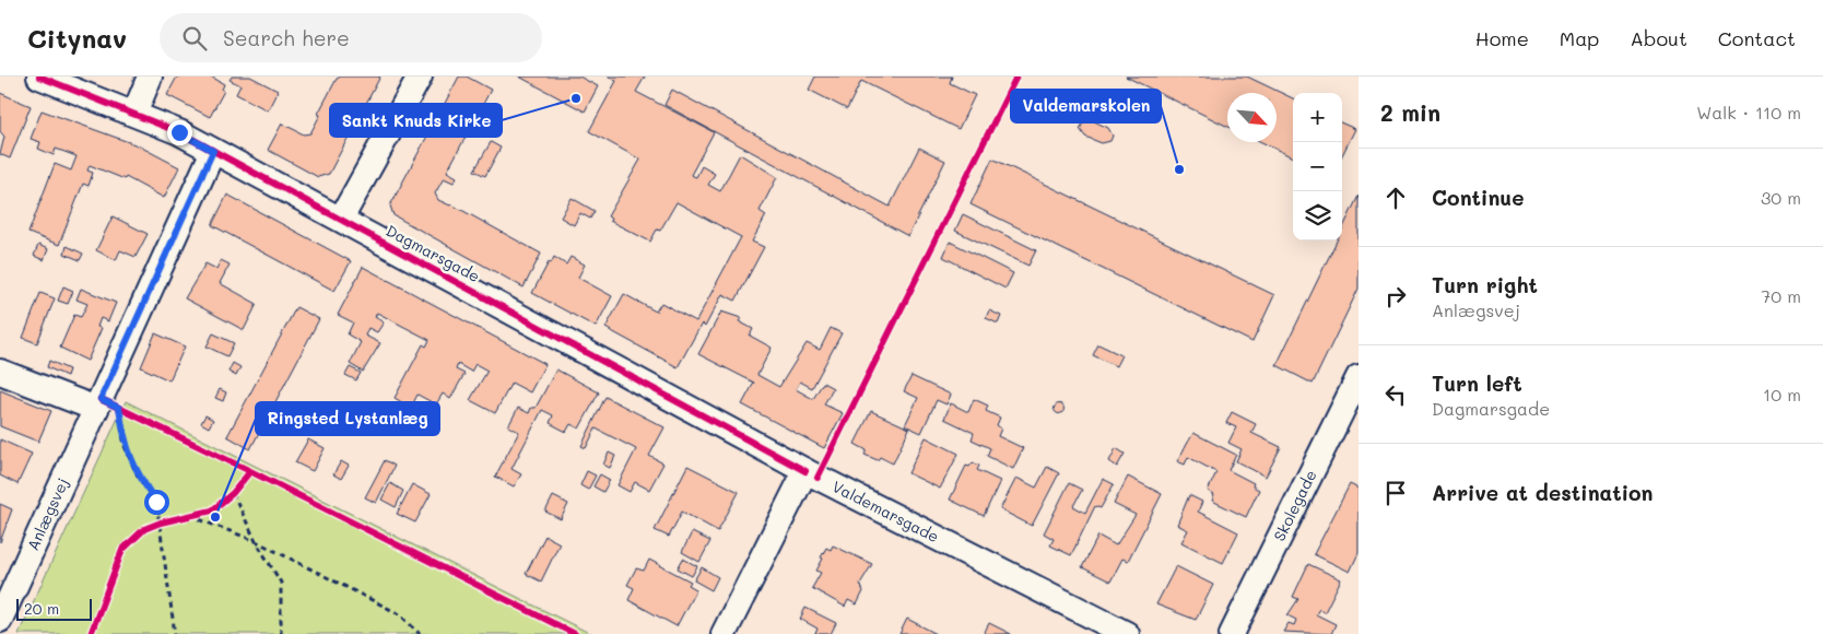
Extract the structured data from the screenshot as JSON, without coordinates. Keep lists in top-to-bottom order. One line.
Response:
{"streets":{"street":["Dagmarsgade","Skolegade","Valdemarsgade","Anlægsvej"]},"crossings":[["Dagmarsgade","Valdemarsgade"],["Dagmarsgade","Anlægsvej"]],"places":["Sankt Knuds Kirke","Valdemarskolen","Ringsted Lystanlæg"],"scale_bar":"20 m","north":"bottom right","page":{"header":"Citynav","search":"Search here","nav":["Home","Map","About","Contact"],"heading":["2 min","Walk · 110 m"],"map_buttons":["+","−"],"list":[["Continue","30 m"],["Turn right","Anlægsvej","70 m"],["Turn left","Dagmarsgade","10 m"],"Arrive at destination"],"scale":"20 m"}}
